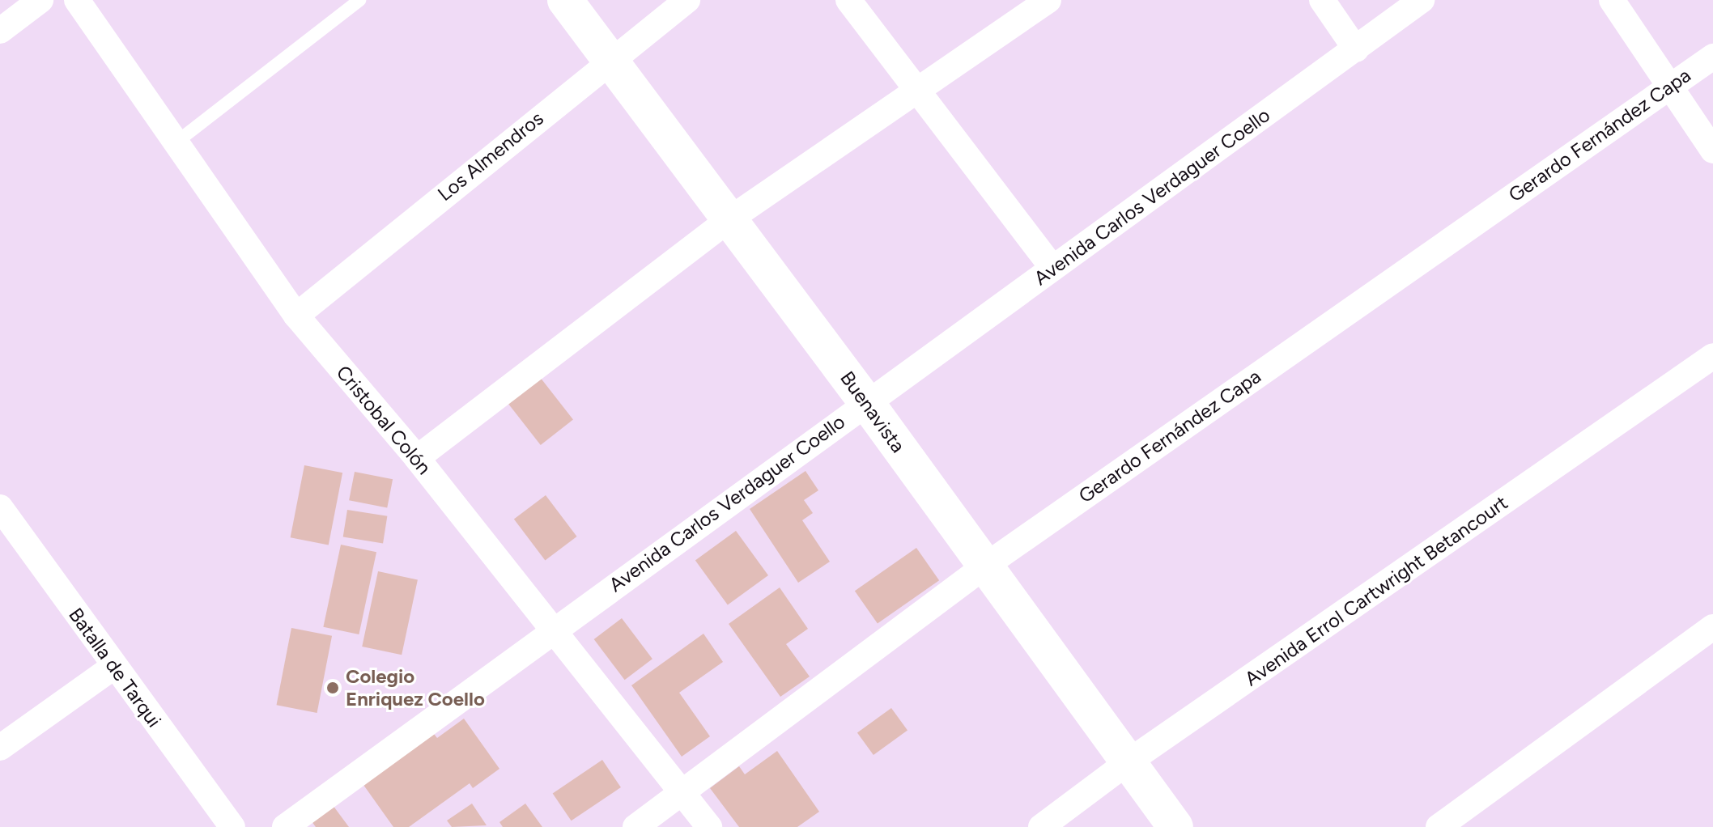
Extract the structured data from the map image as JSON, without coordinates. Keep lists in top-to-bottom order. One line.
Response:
{"streets":{"street":["Gerardo Fernández Capa","Los Almendros","Avenida Carlos Verdaguer Coello","Buenavista","Cristobal Colón","Avenida Errol Cartwright Betancourt","Batalla de Tarqui"]},"crossings":[["Gerardo Fernández Capa","Buenavista"],["Gerardo Fernández Capa","Cristobal Colón"],["Los Almendros","Buenavista"],["Los Almendros","Cristobal Colón"],["Avenida Carlos Verdaguer Coello","Buenavista"],["Avenida Carlos Verdaguer Coello","Cristobal Colón"],["Buenavista","Avenida Errol Cartwright Betancourt"]],"places":["Colegio Enriquez Coello"]}
